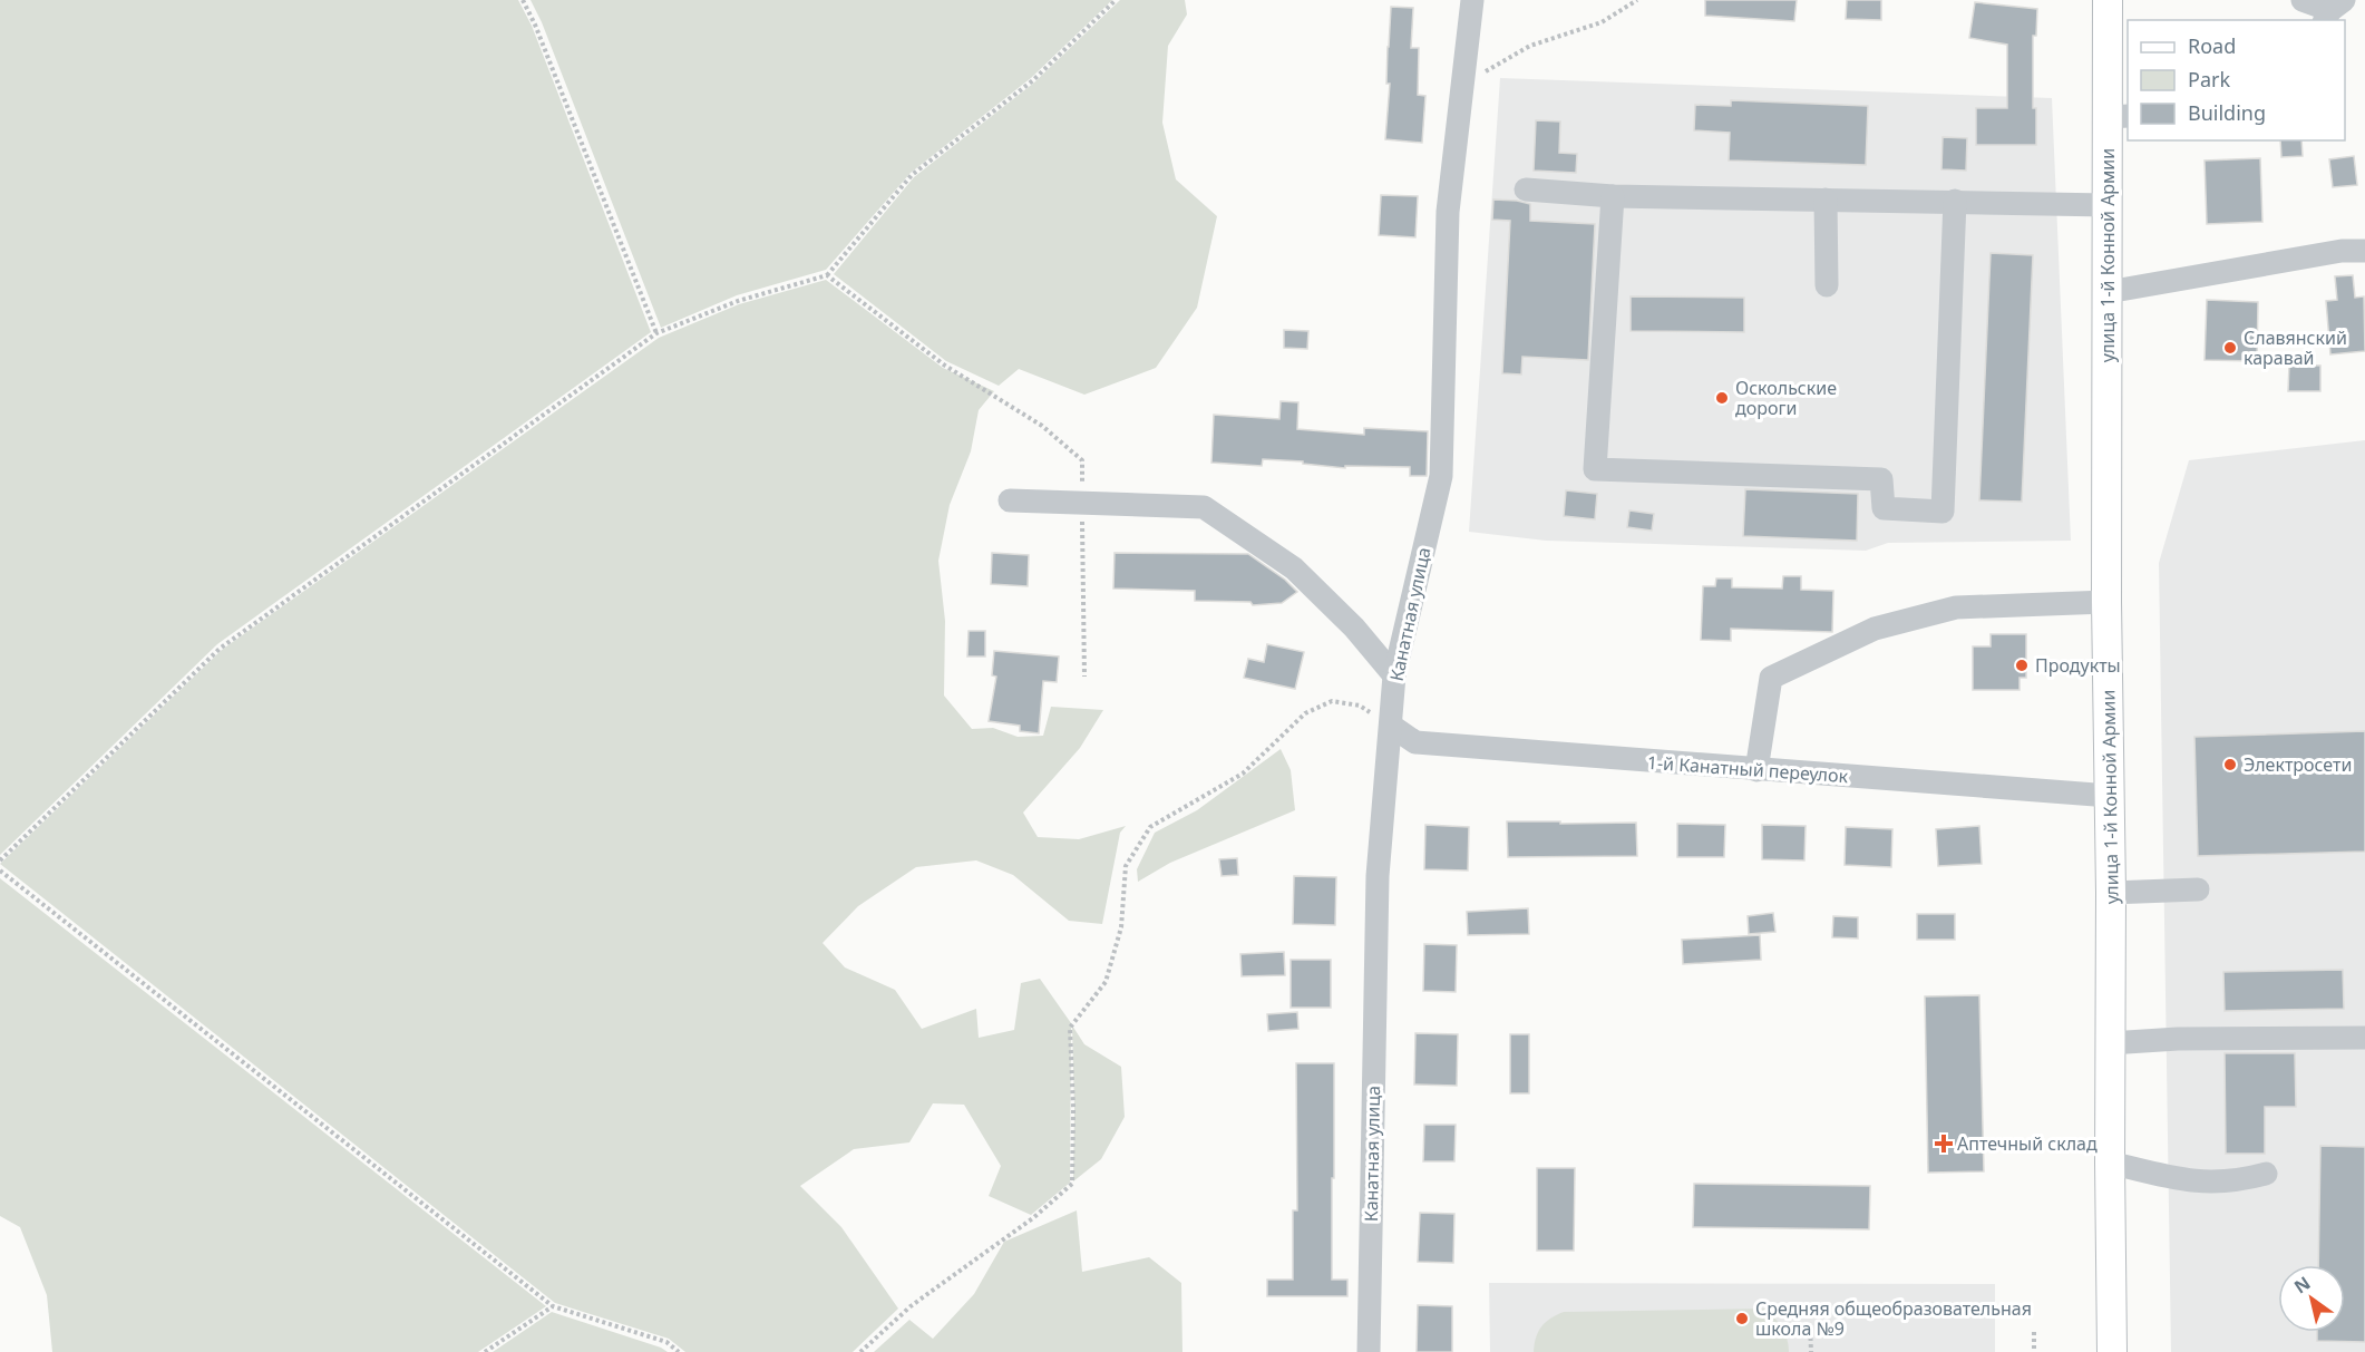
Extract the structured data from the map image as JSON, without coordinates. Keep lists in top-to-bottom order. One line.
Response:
{"streets":{"main road":["улица 1-й Конной Армии"],"street":["Канатная улица","1-й Канатный переулок"]},"crossings":[["улица 1-й Конной Армии","1-й Канатный переулок"],["Канатная улица","1-й Канатный переулок"]],"places":{"other":["Славянский каравай","Оскольские дороги","Продукты","Электросети","Средняя общеобразовательная школа №9"],"health":["Аптечный склад"]},"legend":["Road","Park","Building"],"north":"top left"}
